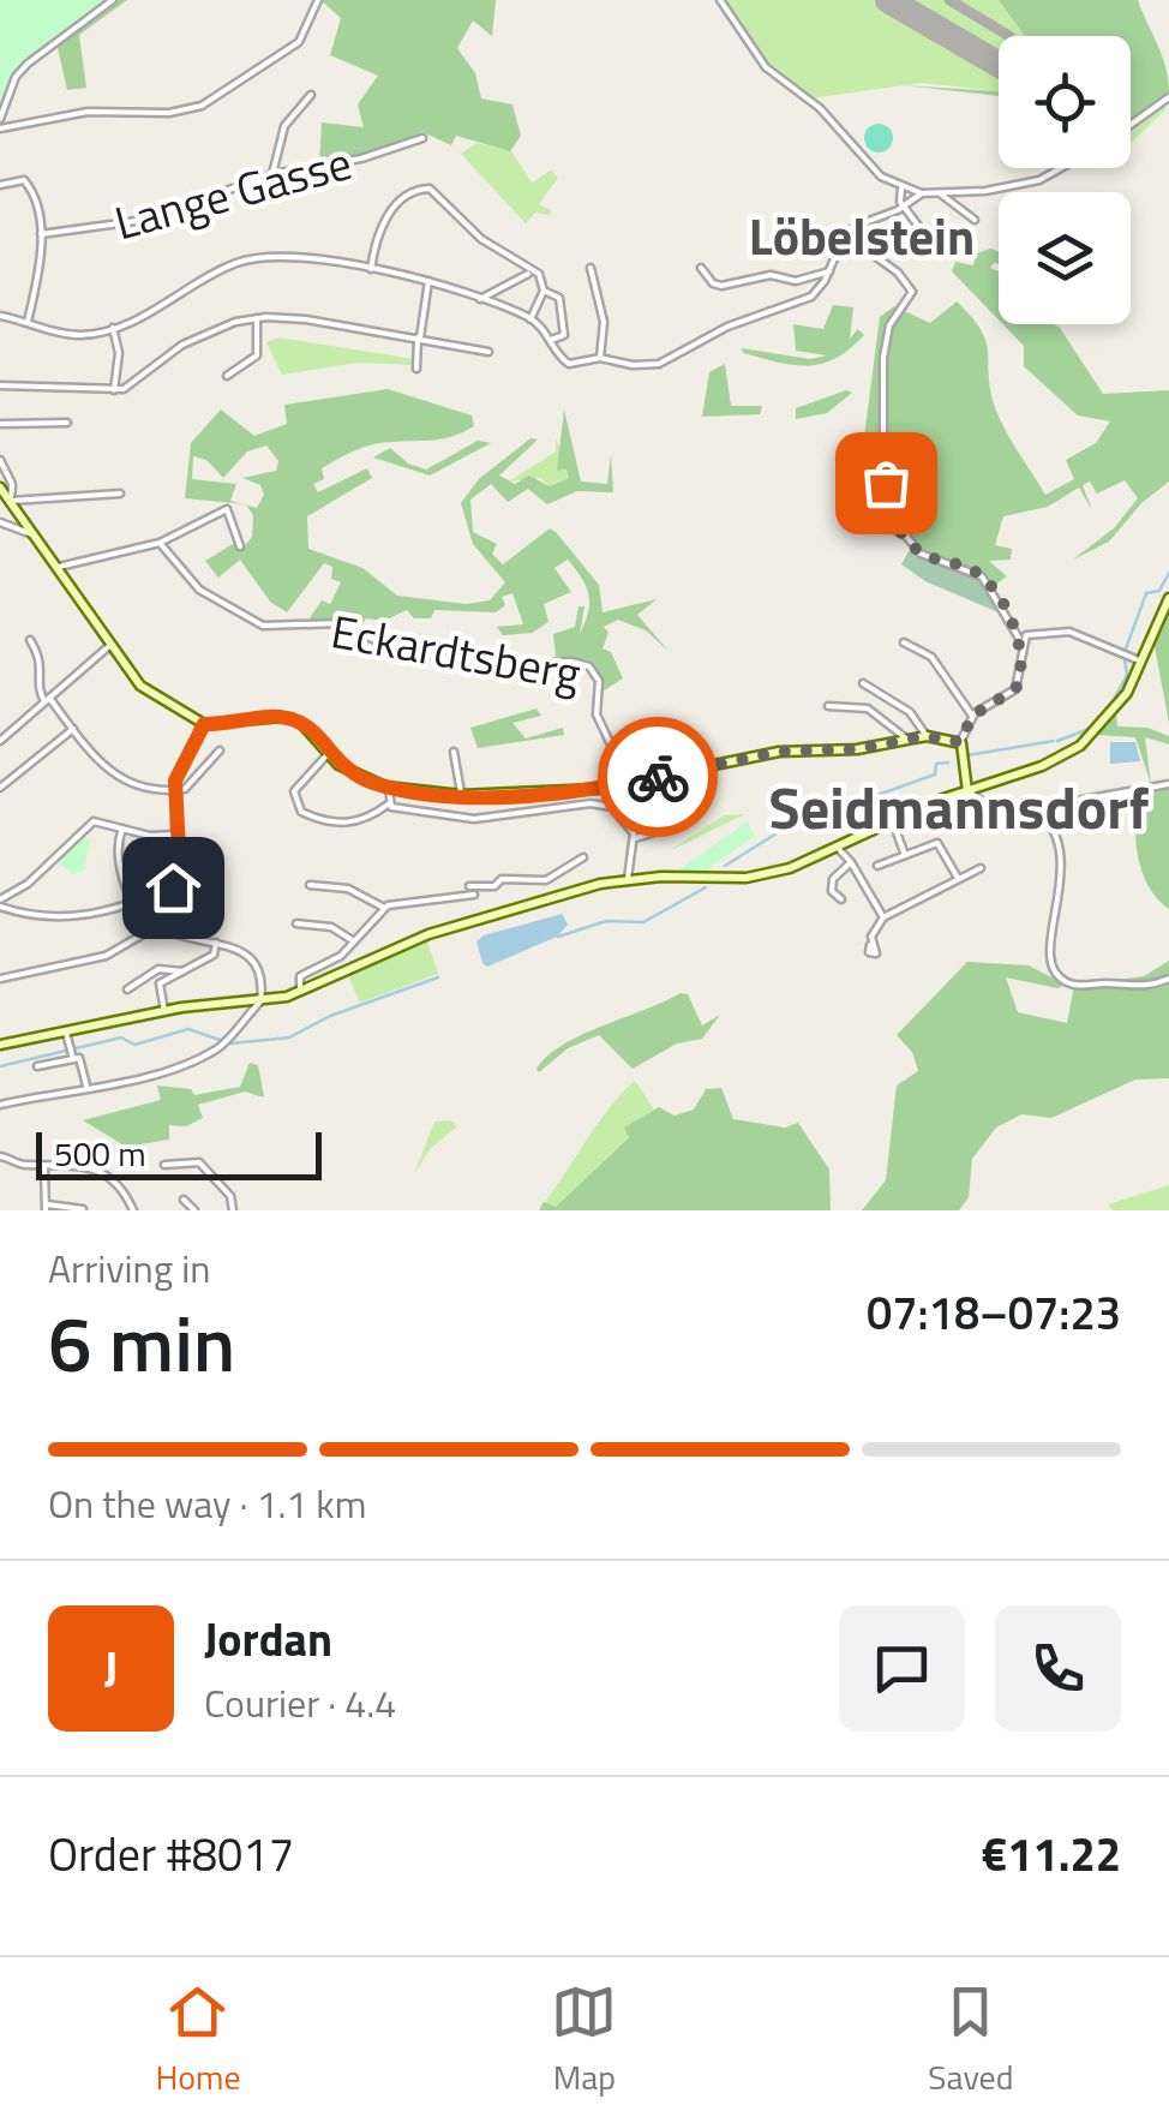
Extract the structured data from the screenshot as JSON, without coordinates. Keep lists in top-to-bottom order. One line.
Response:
{"streets":{"street":["Lange Gasse","Eckardtsberg"]},"districts":["Löbelstein","Seidmannsdorf"],"scale_bar":"500 m","page":{"scale":"500 m","heading":["6 min","Arriving in","07:18–07:23"],"panel":["Jordan","Courier · 4.4","Order #8017","€11.22"],"bar":"On the way · 1.1 km","round":"J","tabs":["Home","Map","Saved"]}}
